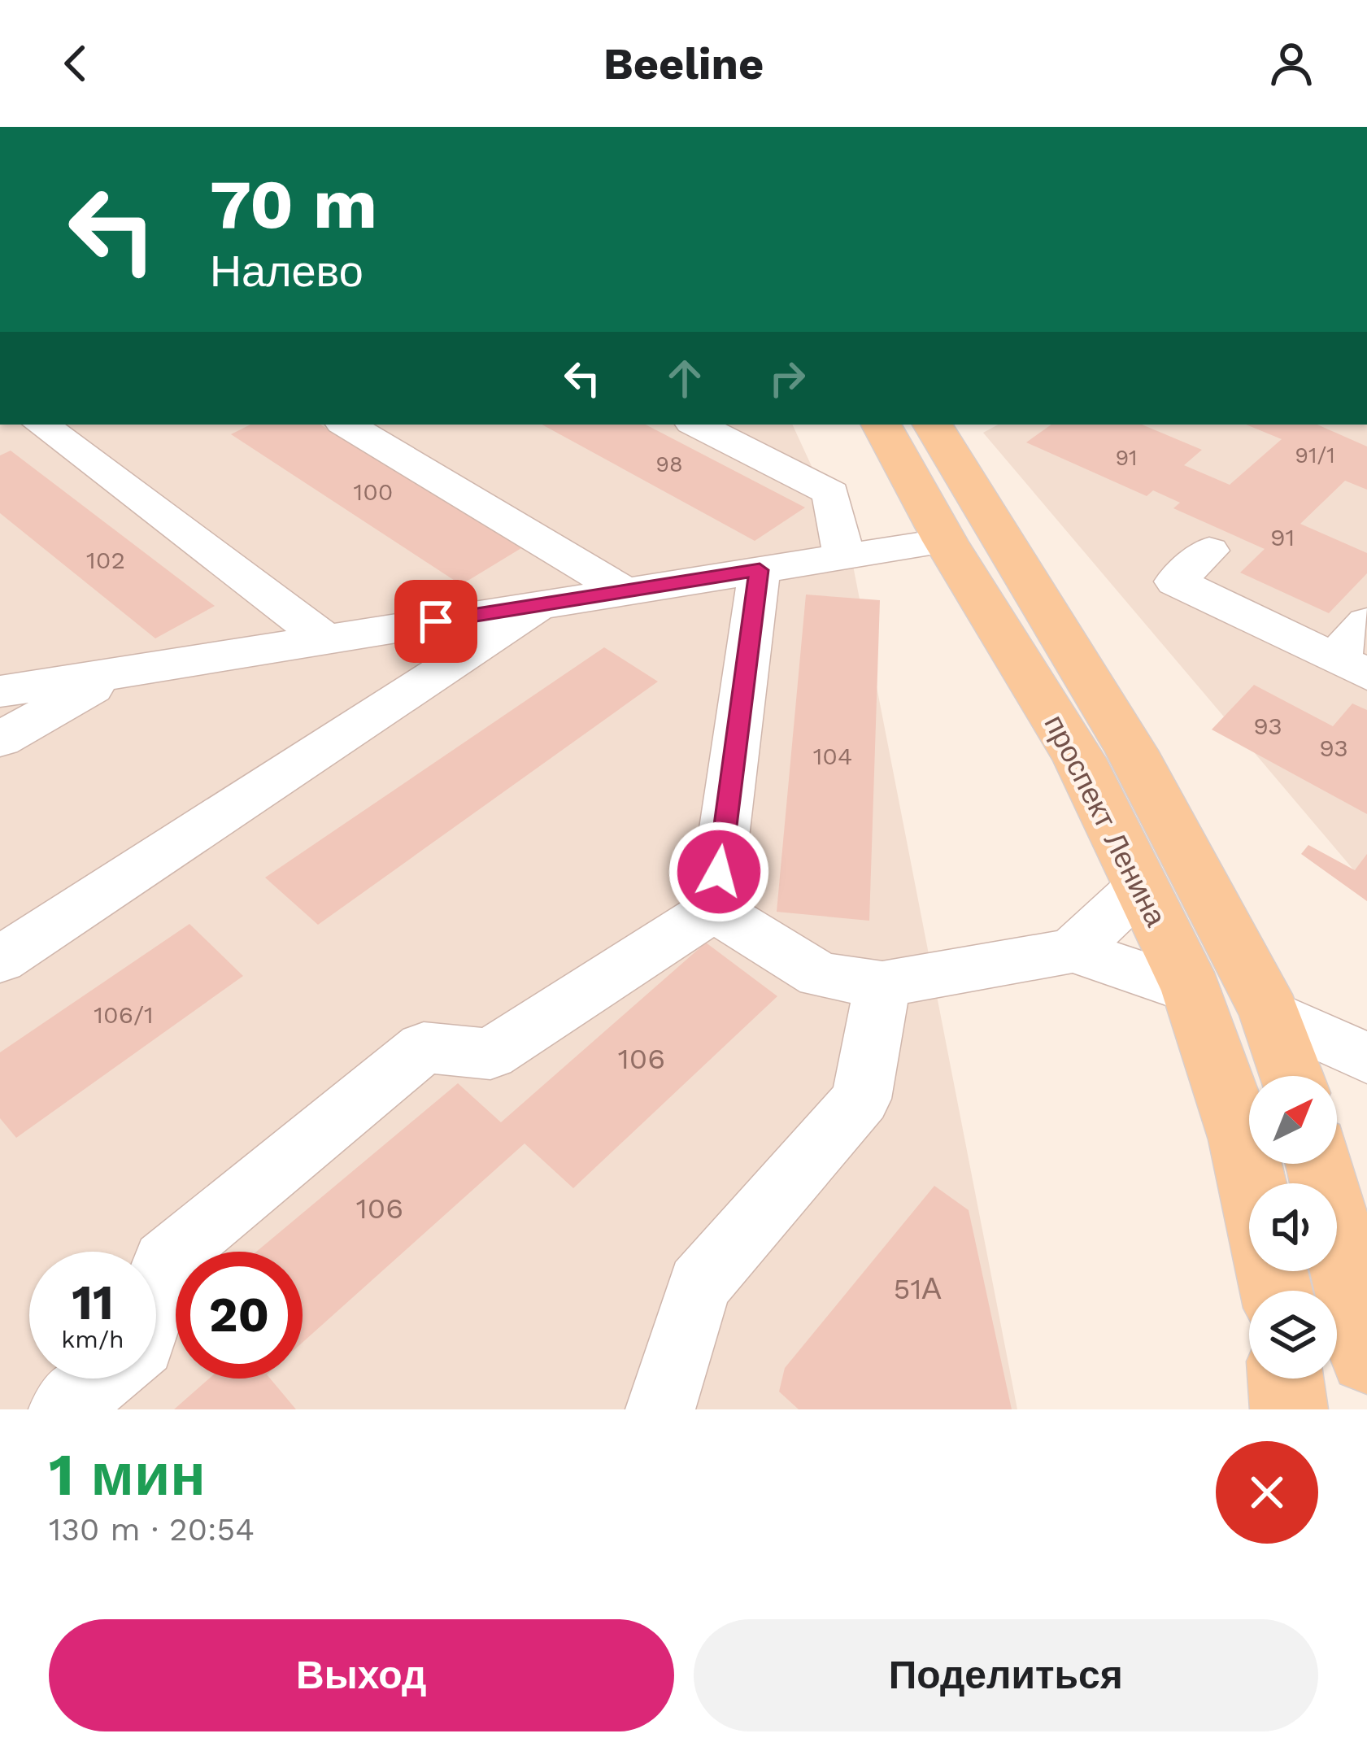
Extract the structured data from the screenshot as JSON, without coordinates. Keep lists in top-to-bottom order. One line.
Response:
{"streets":{"main road":["проспект Ленина"]},"house_numbers":["91/1","91","98","100","91","102","93","93","104","106/1","106","106","51А"],"north":"top right","page":{"header":"Beeline","turn":["70 m","Налево"],"speed":"11 km/h","limit":"20","heading":["1 мин","130 m · 20:54"],"buttons":["Выход","Поделиться"]}}
